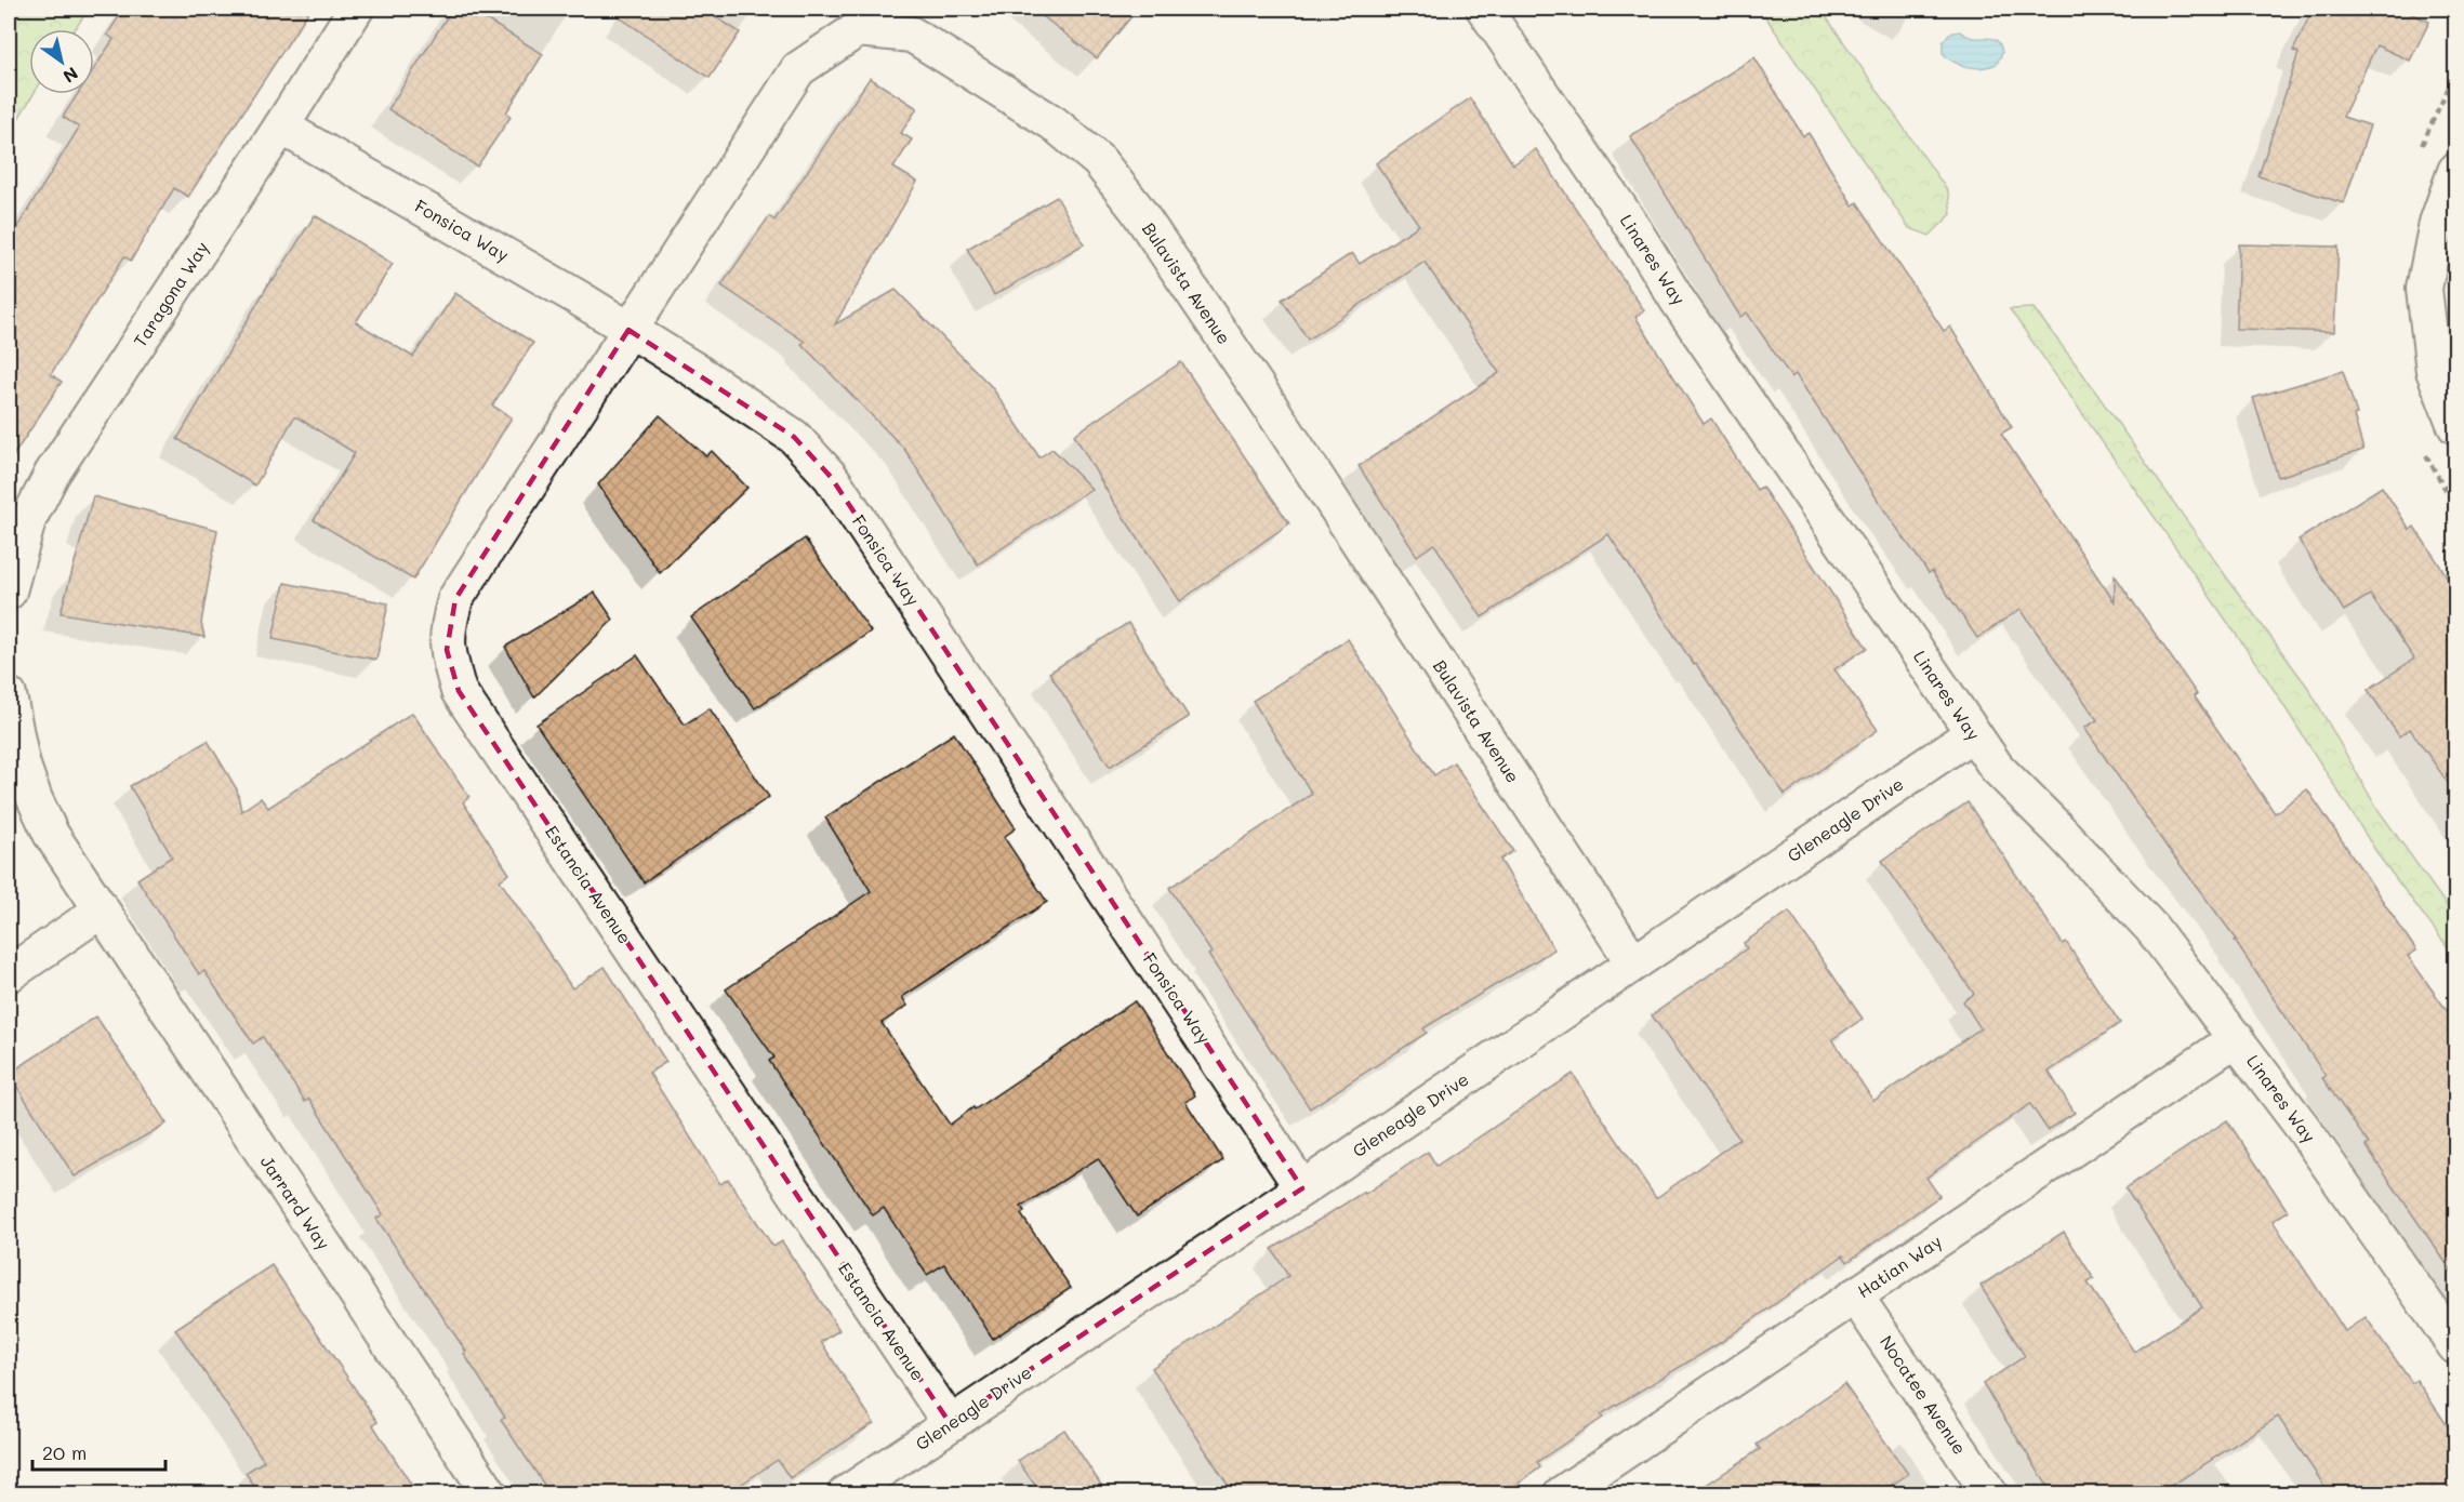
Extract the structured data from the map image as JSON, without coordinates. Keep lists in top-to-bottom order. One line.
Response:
{"streets":{"street":["Fonsica Way","Linares Way","Bulavista Avenue","Taragona Way","Gleneagle Drive","Estancia Avenue","Jarrard Way","Hatian Way","Nocatee Avenue"]},"crossings":[["Fonsica Way","Bulavista Avenue"],["Fonsica Way","Taragona Way"],["Fonsica Way","Gleneagle Drive"],["Fonsica Way","Estancia Avenue"],["Linares Way","Gleneagle Drive"],["Linares Way","Hatian Way"],["Bulavista Avenue","Gleneagle Drive"],["Bulavista Avenue","Estancia Avenue"],["Gleneagle Drive","Estancia Avenue"],["Hatian Way","Nocatee Avenue"]],"scale_bar":"20 m","north":"bottom right"}
